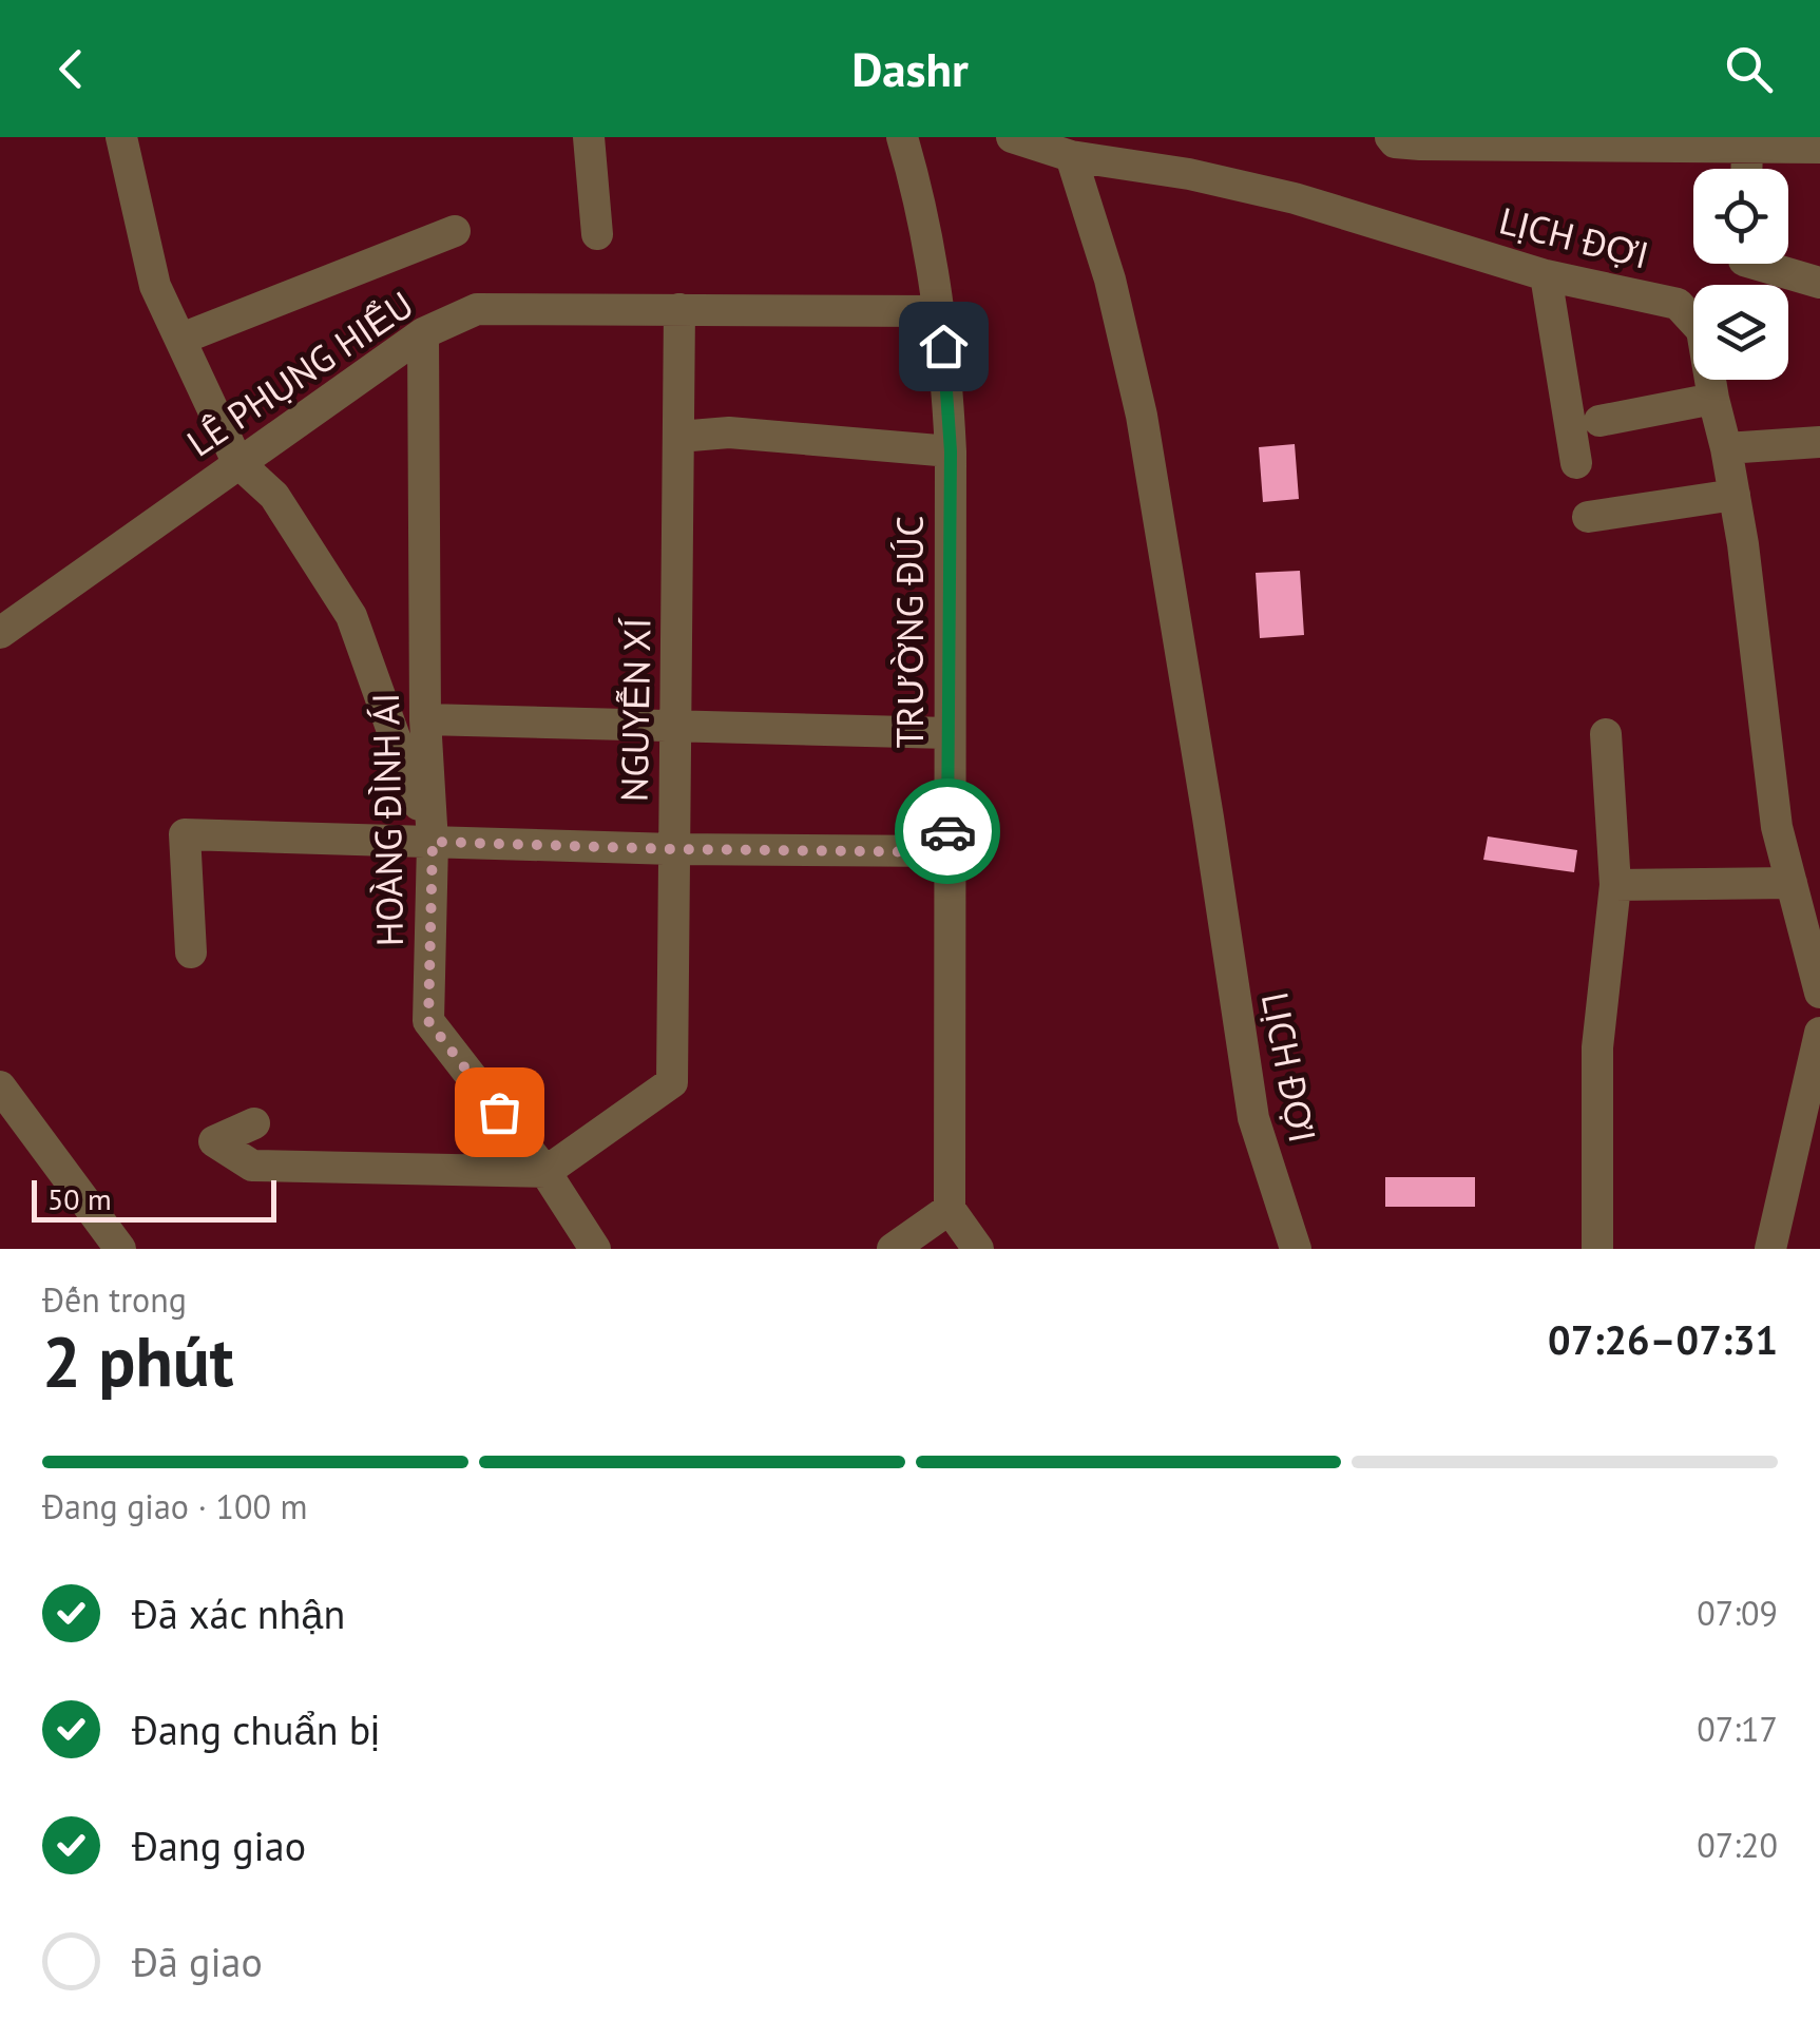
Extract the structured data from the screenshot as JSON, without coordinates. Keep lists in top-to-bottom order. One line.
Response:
{"streets":{"street":["LỊCH ĐỢI","LÊ PHỤNG HIỂU","TRƯỜNG ĐÚC","NGUYỄN XÍ","HOÀNG ĐÌNH ÁI"]},"crossings":[["LÊ PHỤNG HIỂU","TRƯỜNG ĐÚC"],["LÊ PHỤNG HIỂU","NGUYỄN XÍ"],["LÊ PHỤNG HIỂU","HOÀNG ĐÌNH ÁI"],["NGUYỄN XÍ","HOÀNG ĐÌNH ÁI"]],"scale_bar":"50 m","page":{"header":"Dashr","scale":"50 m","heading":["2 phút","Đến trong","07:26–07:31"],"bar":"Đang giao · 100 m","list":[["Đã xác nhận","07:09"],["Đang chuẩn bị","07:17"],["Đang giao","07:20"],"Đã giao"]}}
